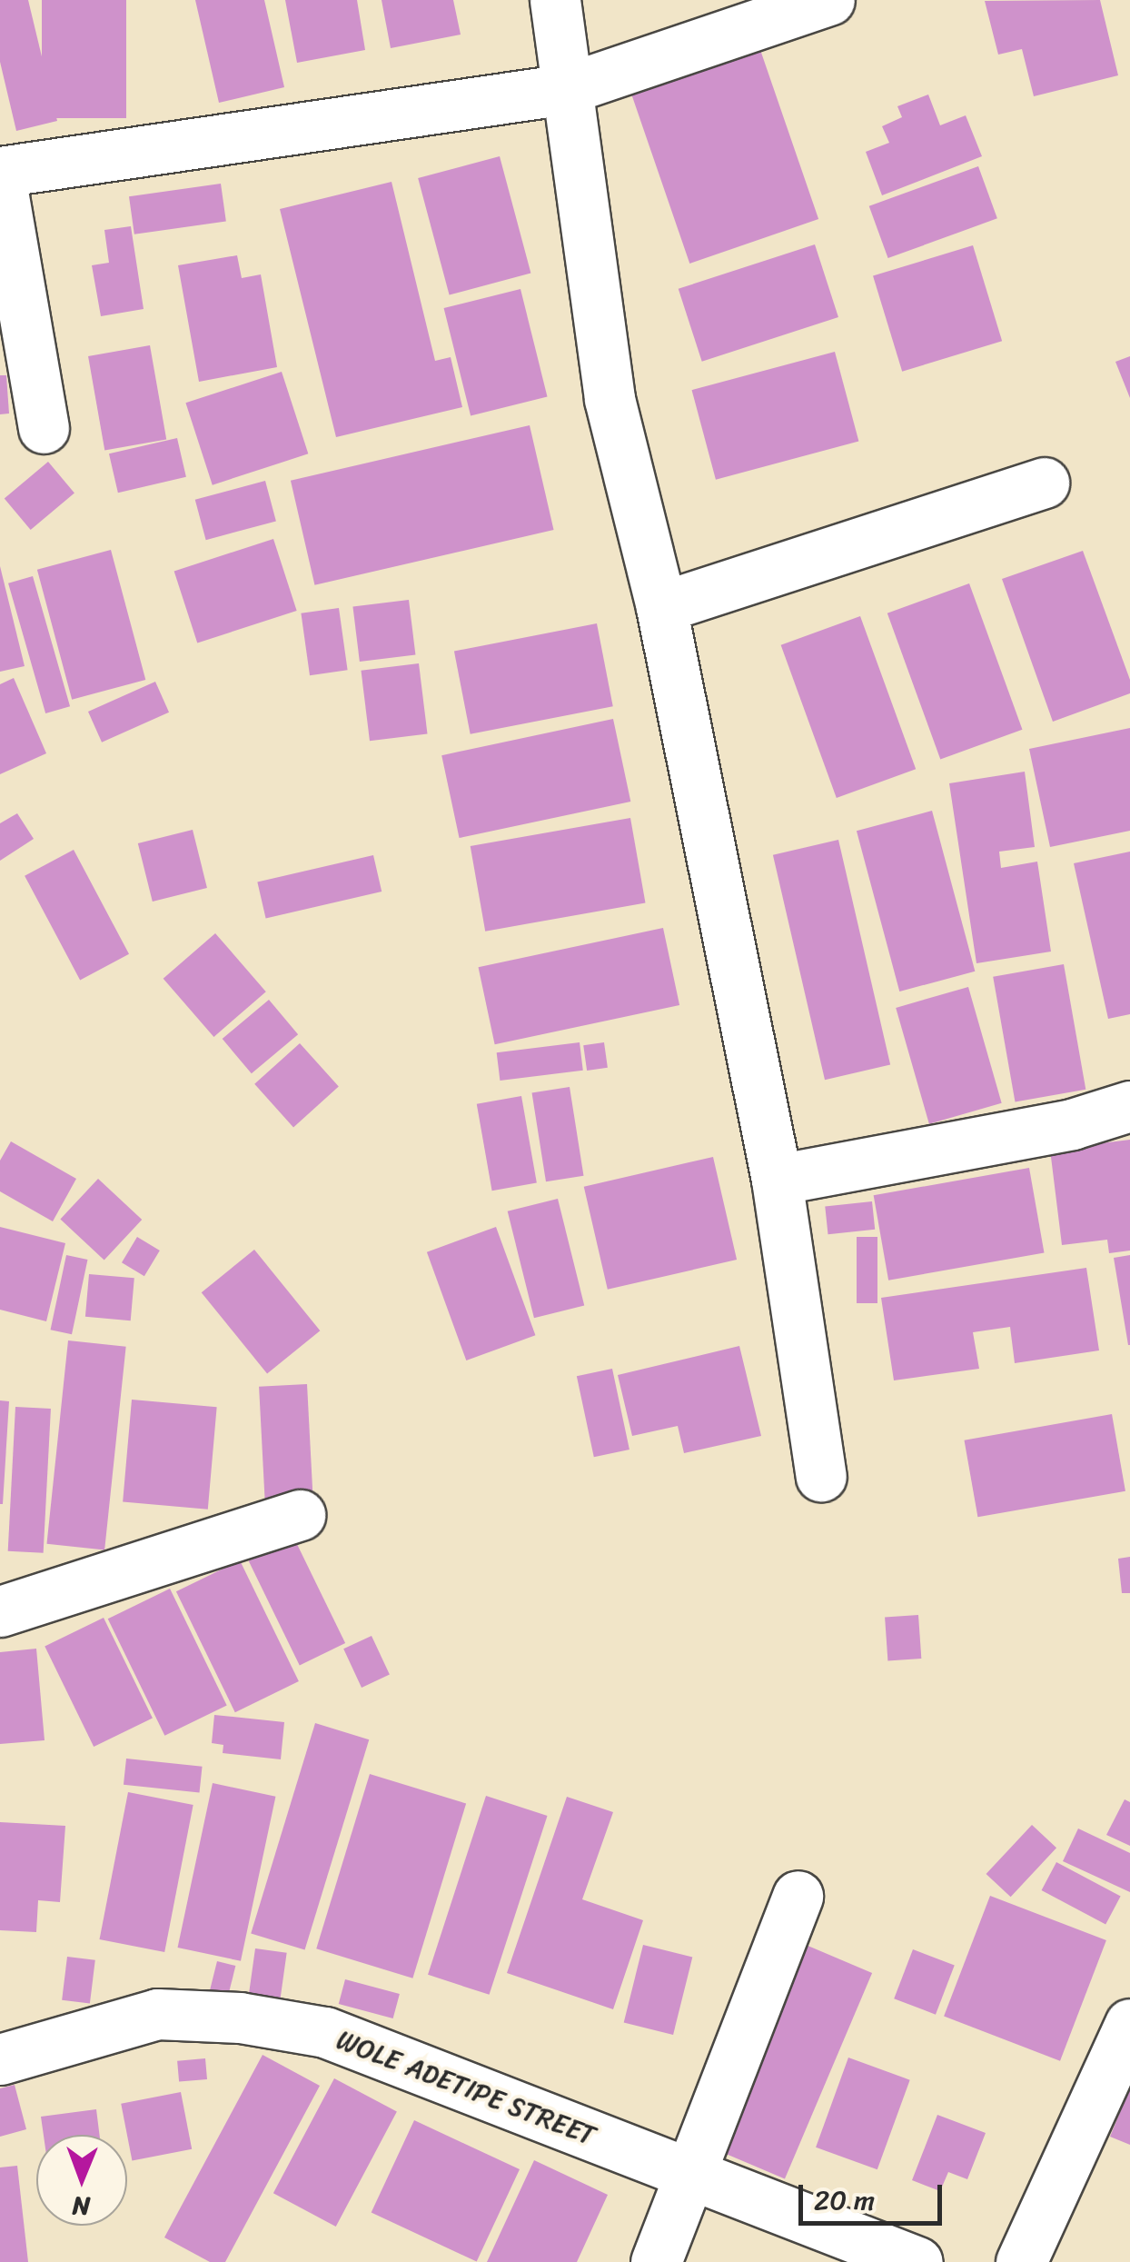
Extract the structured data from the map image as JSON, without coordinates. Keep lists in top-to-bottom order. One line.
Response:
{"streets":{"street":["WOLE ADETIPE STREET"]},"scale_bar":"20 m","north":"bottom"}
